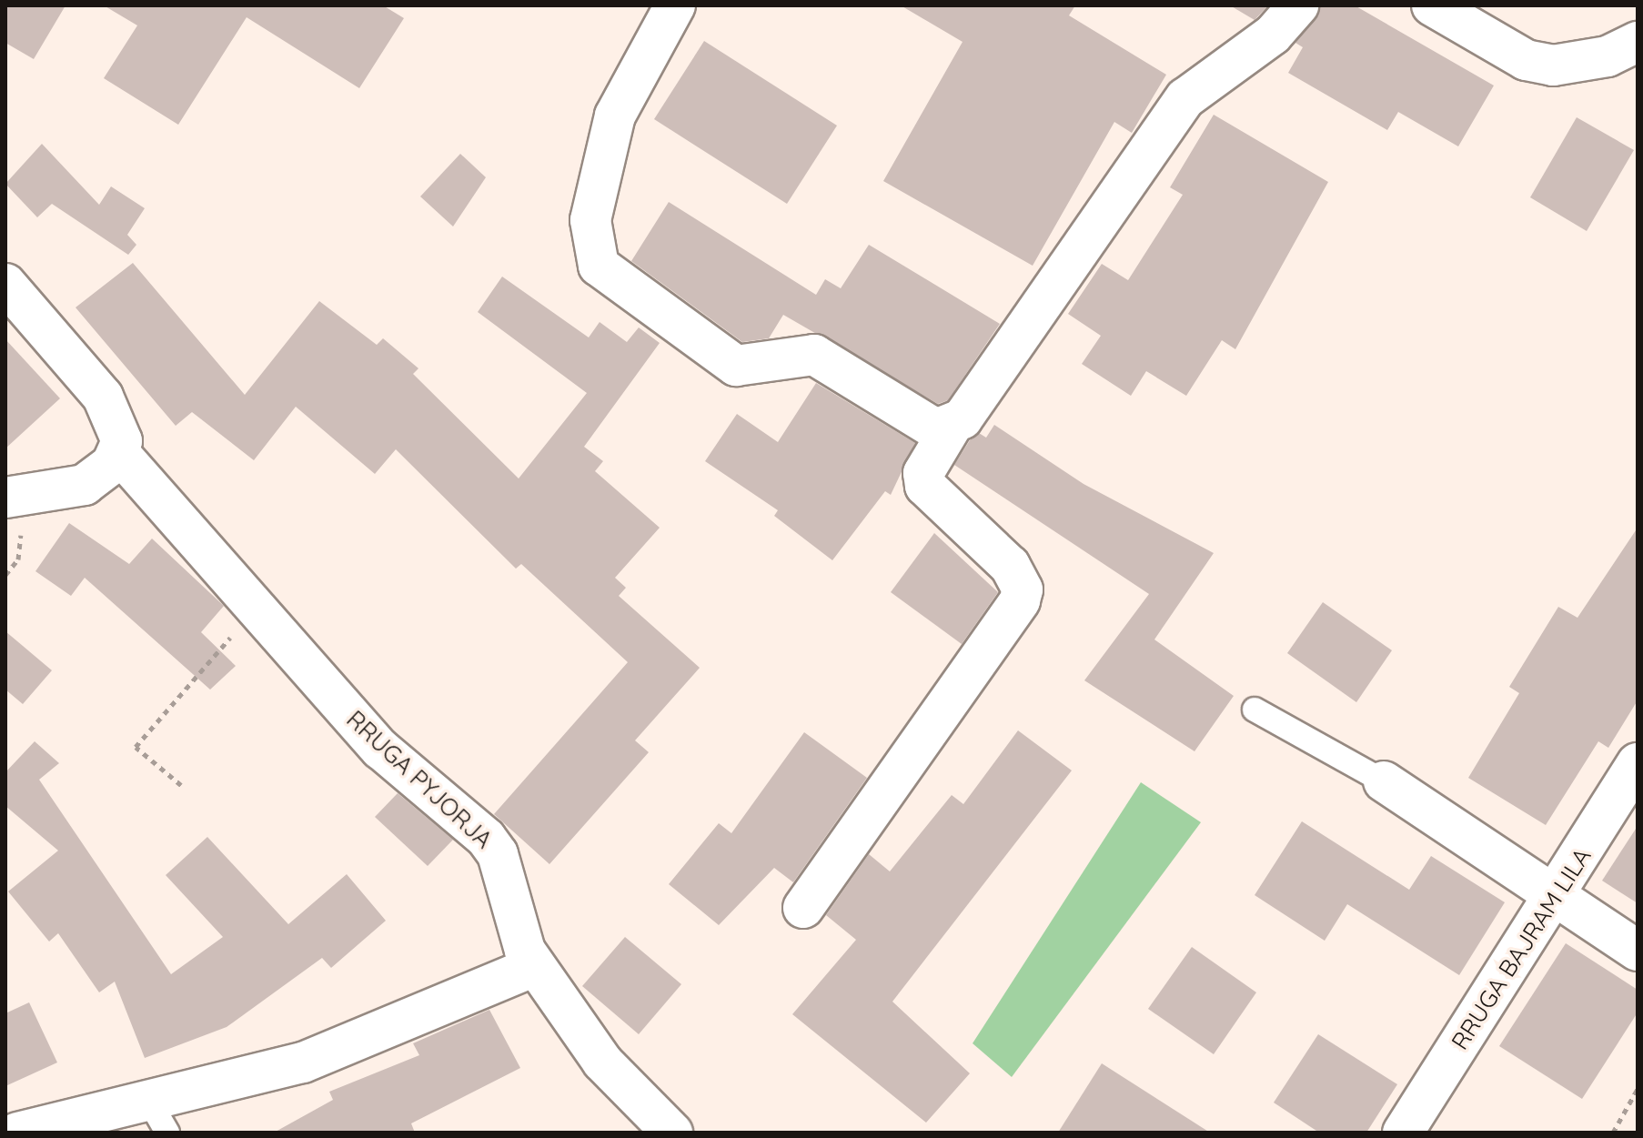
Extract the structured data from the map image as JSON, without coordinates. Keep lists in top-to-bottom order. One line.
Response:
{"streets":{"street":["RRUGA PYJORJA","RRUGA BAJRAM LILA"]}}
